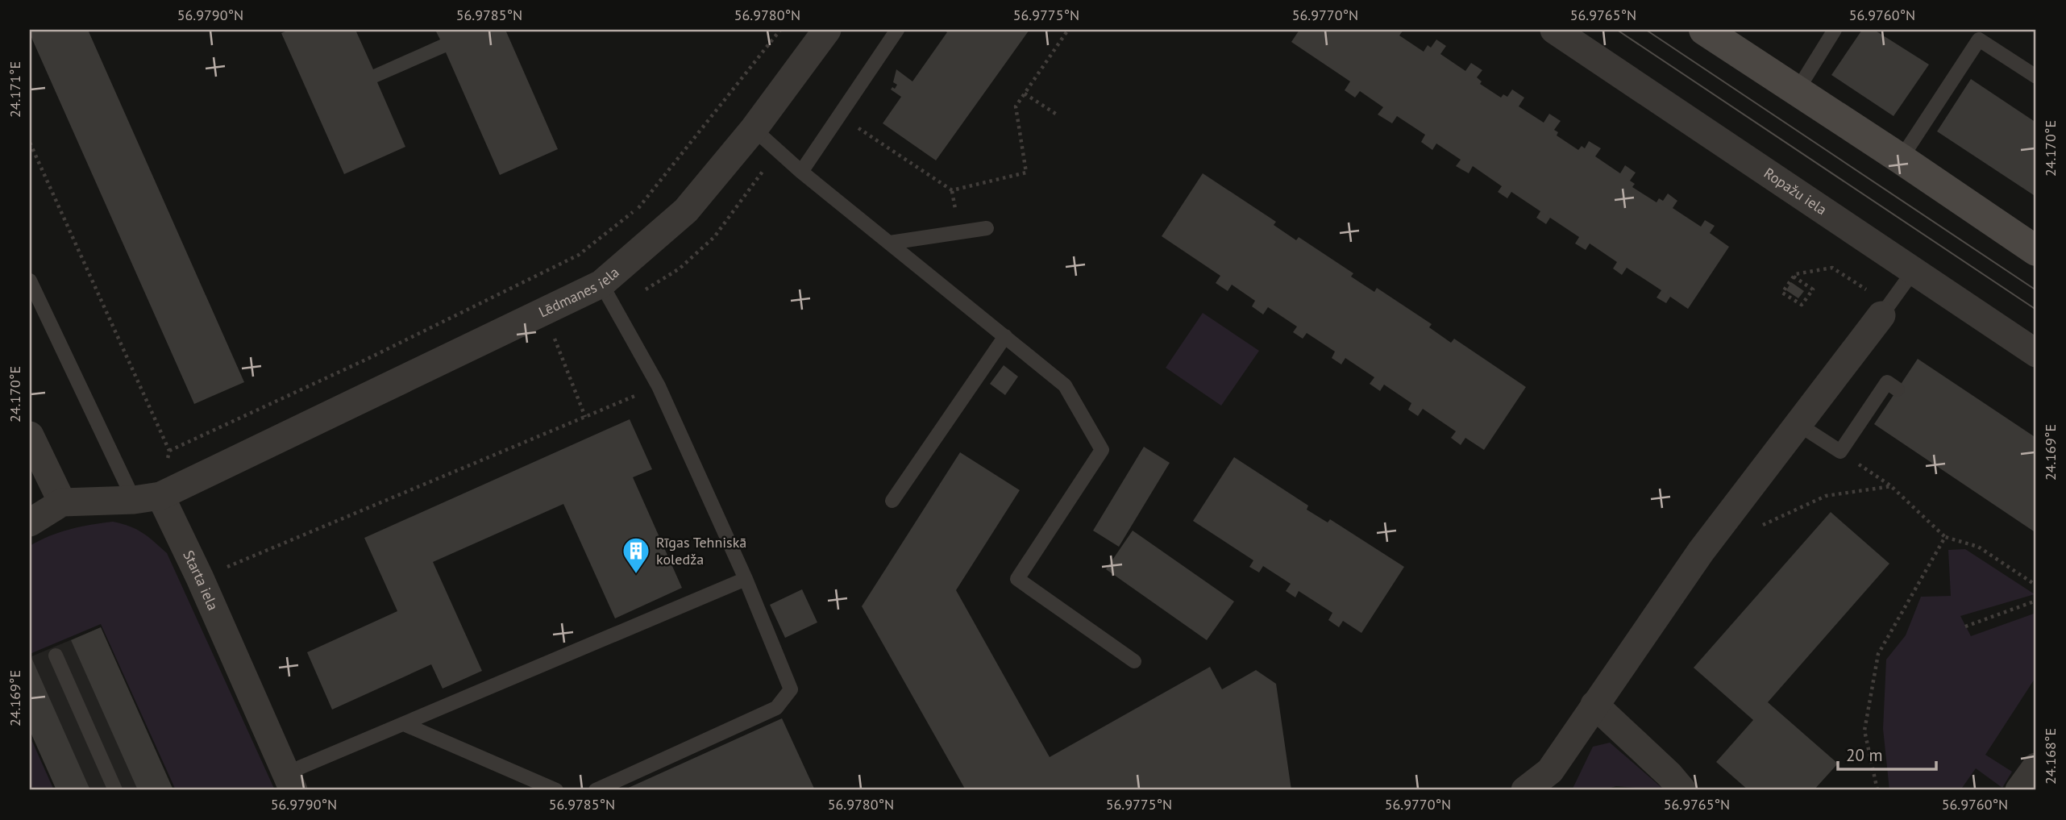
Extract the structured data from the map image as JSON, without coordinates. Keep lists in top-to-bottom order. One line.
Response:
{"streets":{"street":["Ropažu iela","Lēdmanes iela","Starta iela"]},"crossings":[["Lēdmanes iela","Starta iela"]],"places":{"building":["Rīgas Tehniskā koledža"]},"scale_bar":"20 m","coordinates":["56.9790°N","56.9785°N","56.9780°N","56.9775°N","56.9770°N","56.9765°N","56.9760°N","24.171°E","24.170°E","24.169°E","24.168°E"]}
